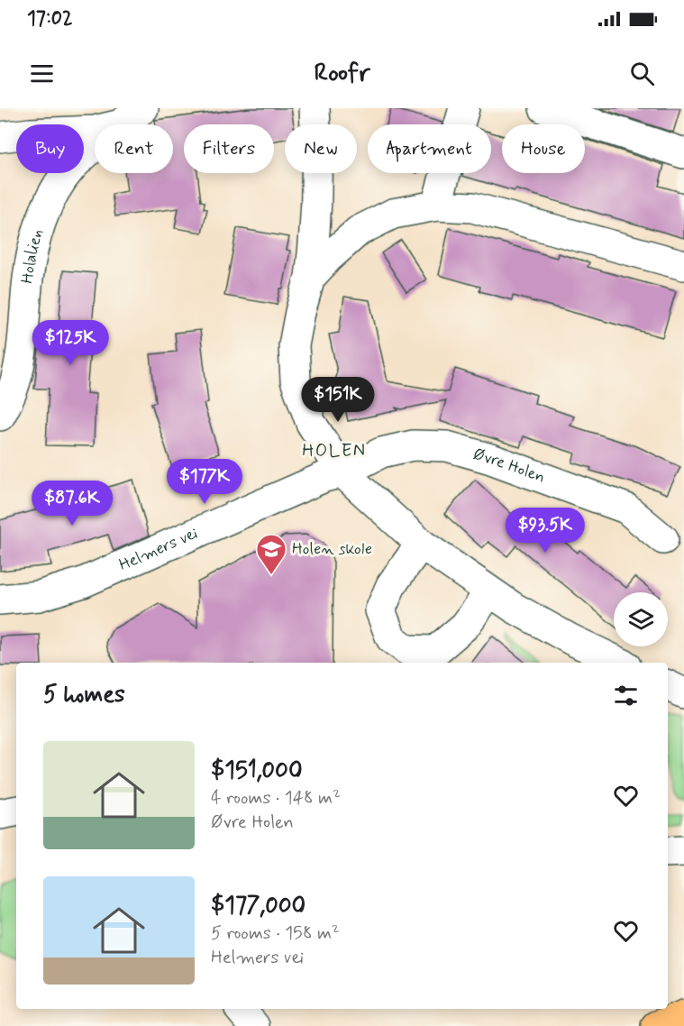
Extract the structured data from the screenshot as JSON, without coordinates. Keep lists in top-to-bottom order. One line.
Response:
{"streets":{"street":["Holalien","Øvre Holen","Helmers vei"]},"crossings":[["Øvre Holen","Helmers vei"]],"districts":["HOLEN"],"places":{"school or university":["Holen skole"]},"page":{"status":"17:02","header":"Roofr","chip":["Buy","Rent","Filters","New","Apartment","House"],"price":["$125K","$151K","$177K","$87.6K","$93.5K"],"heading":"5 homes","list":[{"name":"$151,000","note":"4 rooms · 148 m² · Øvre Holen"},{"name":"$177,000","note":"5 rooms · 158 m² · Helmers vei"}]}}
